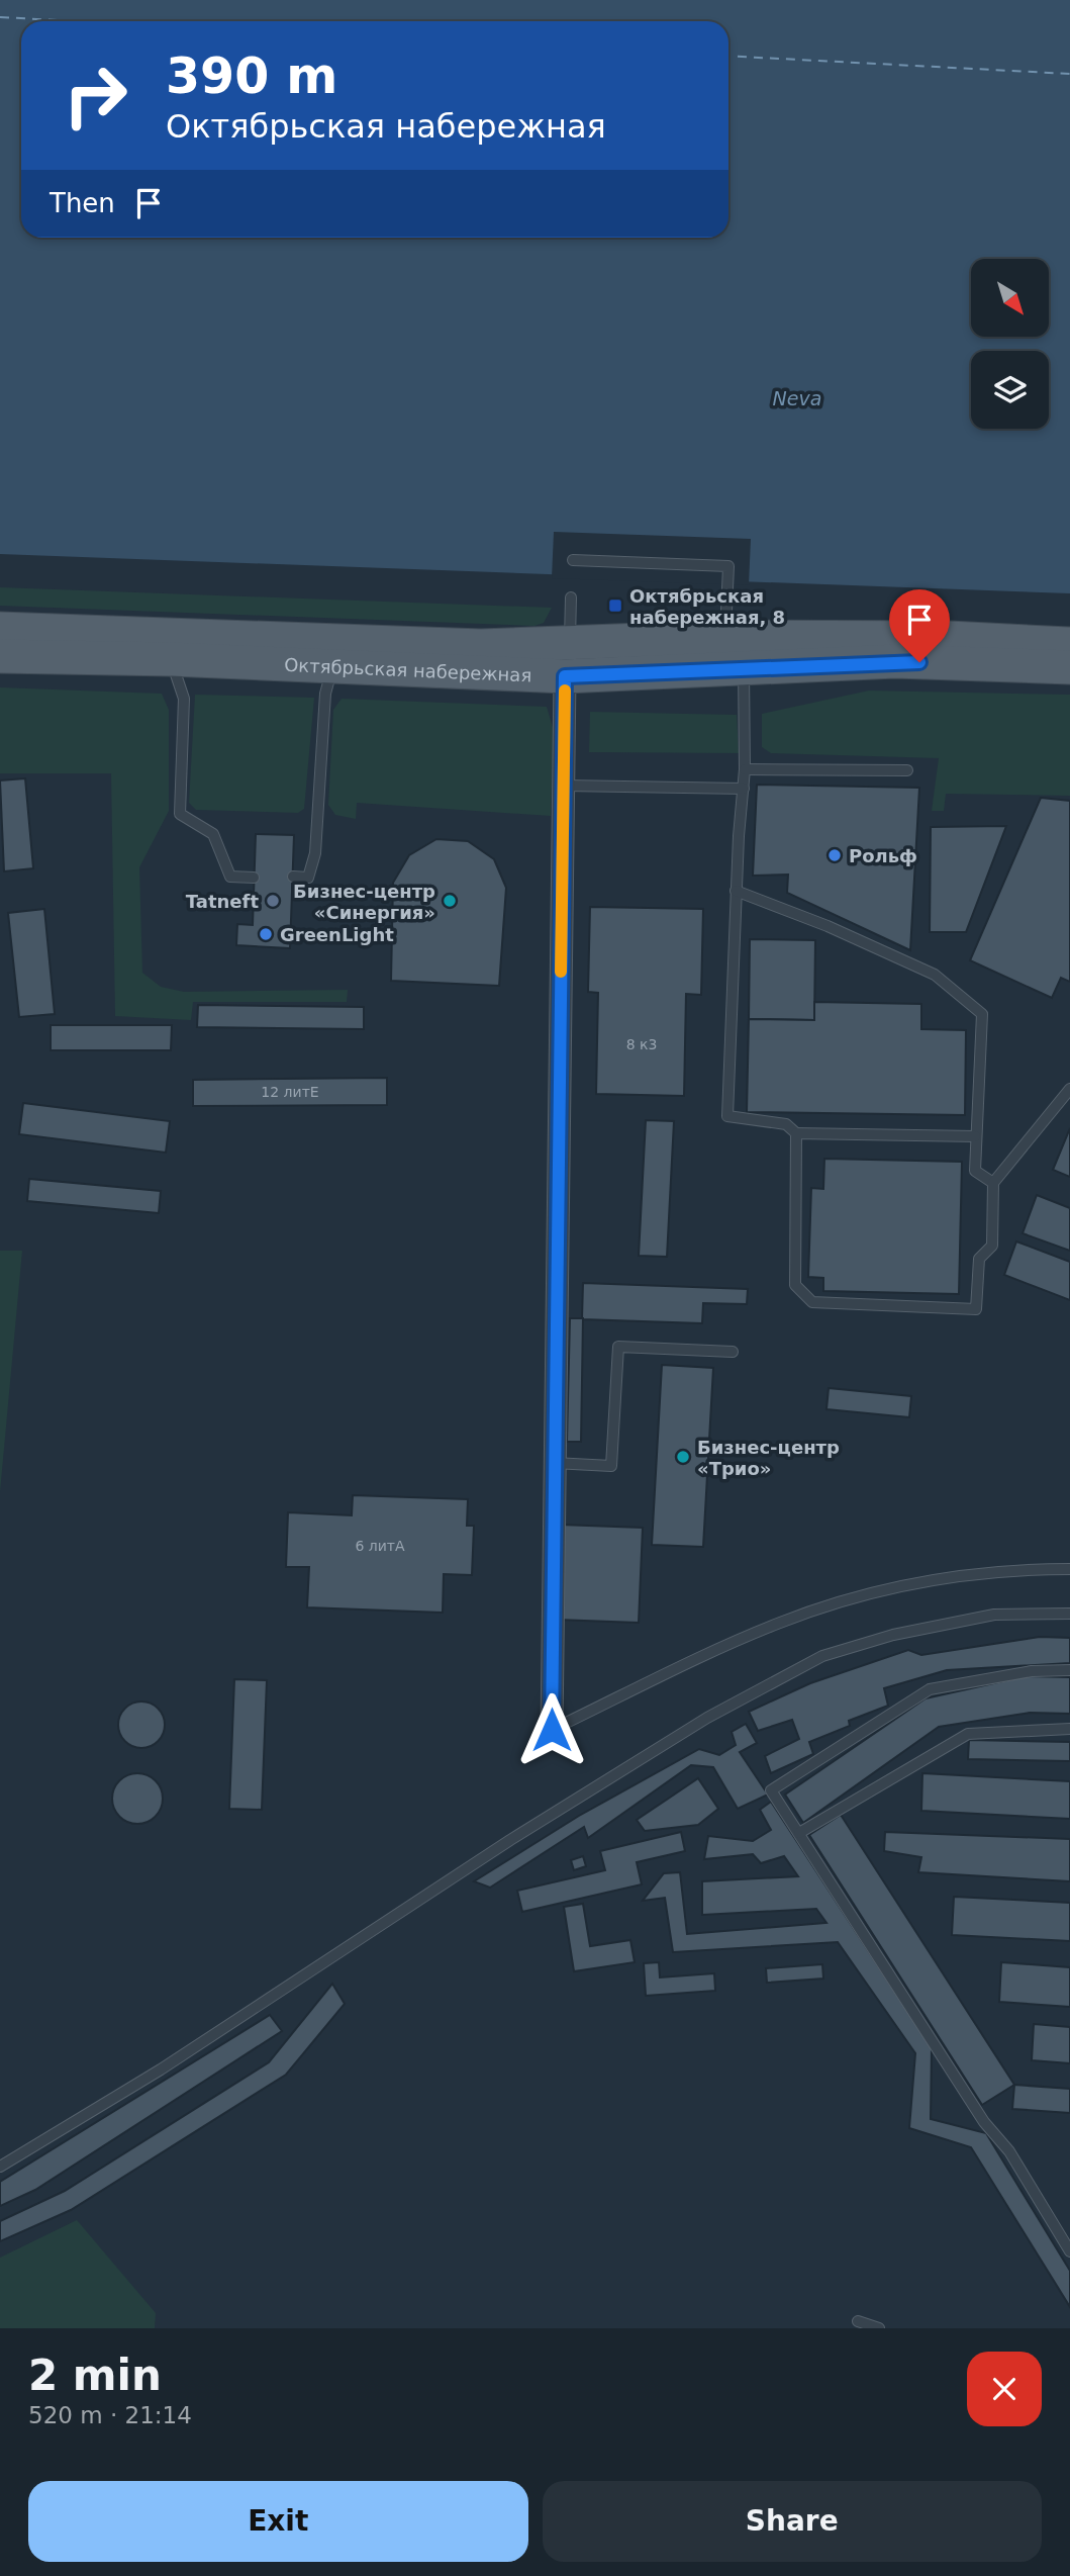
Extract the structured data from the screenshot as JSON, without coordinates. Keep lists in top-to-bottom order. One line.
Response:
{"streets":{"main road":["Октябрьская набережная"]},"water":["Neva"],"places":{"transit":["Октябрьская набережная, 8"],"other":["Рольф","Tatneft","Бизнес-центр «Синергия»","GreenLight","Бизнес-центр «Трио»"]},"house_numbers":["8 к3","12 литЕ","6 литА"],"north":"bottom right","page":{"turn":["390 m","Октябрьская набережная"],"then":"Then","heading":["2 min","520 m · 21:14"],"buttons":["Exit","Share"]}}
